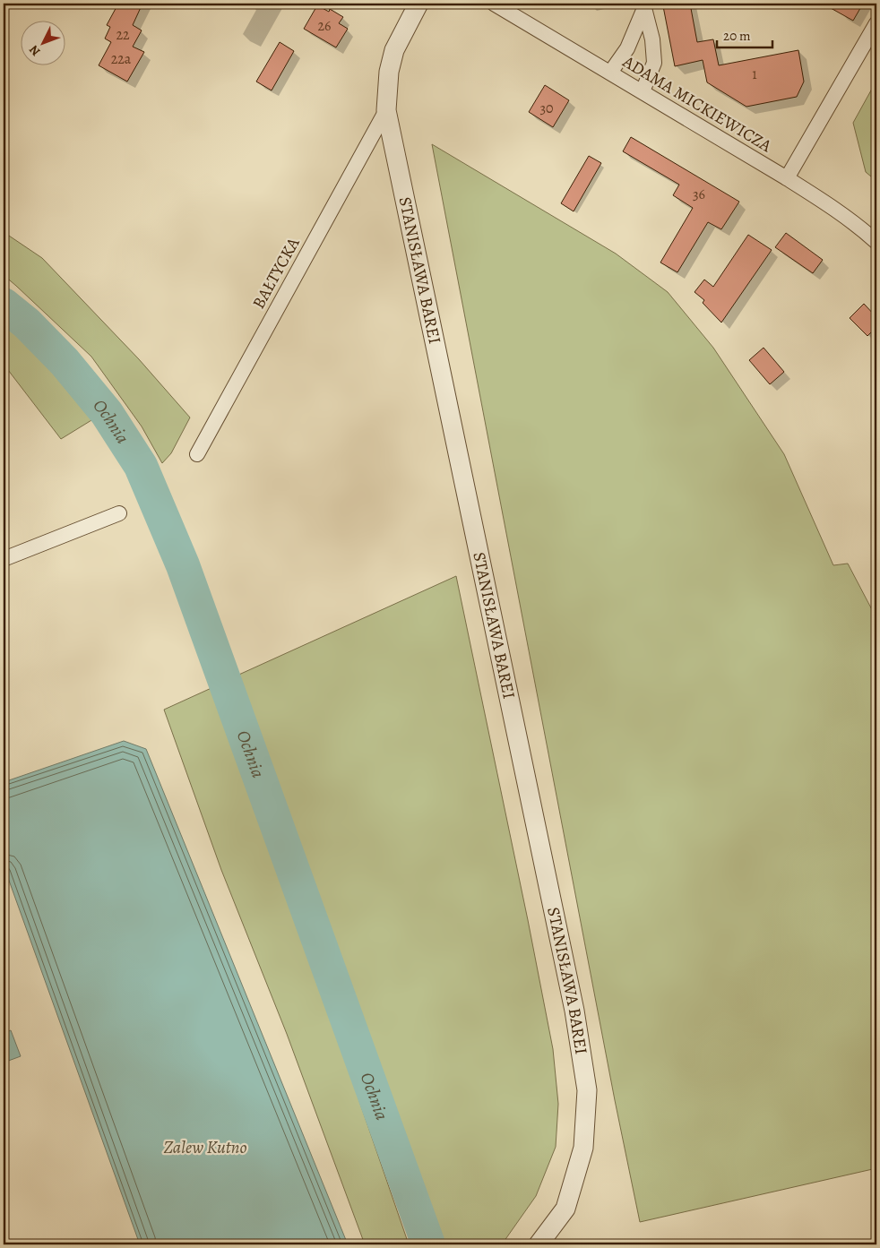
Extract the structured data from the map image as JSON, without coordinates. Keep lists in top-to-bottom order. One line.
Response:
{"streets":{"street":["ADAMA MICKIEWICZA","STANISŁAWA BAREI","BAŁTYCKA"]},"crossings":[["STANISŁAWA BAREI","BAŁTYCKA"]],"water":["Ochnia","Zalew Kutno"],"house_numbers":["26","22","22a","1","30","36"],"scale_bar":"20 m","north":"bottom left"}
